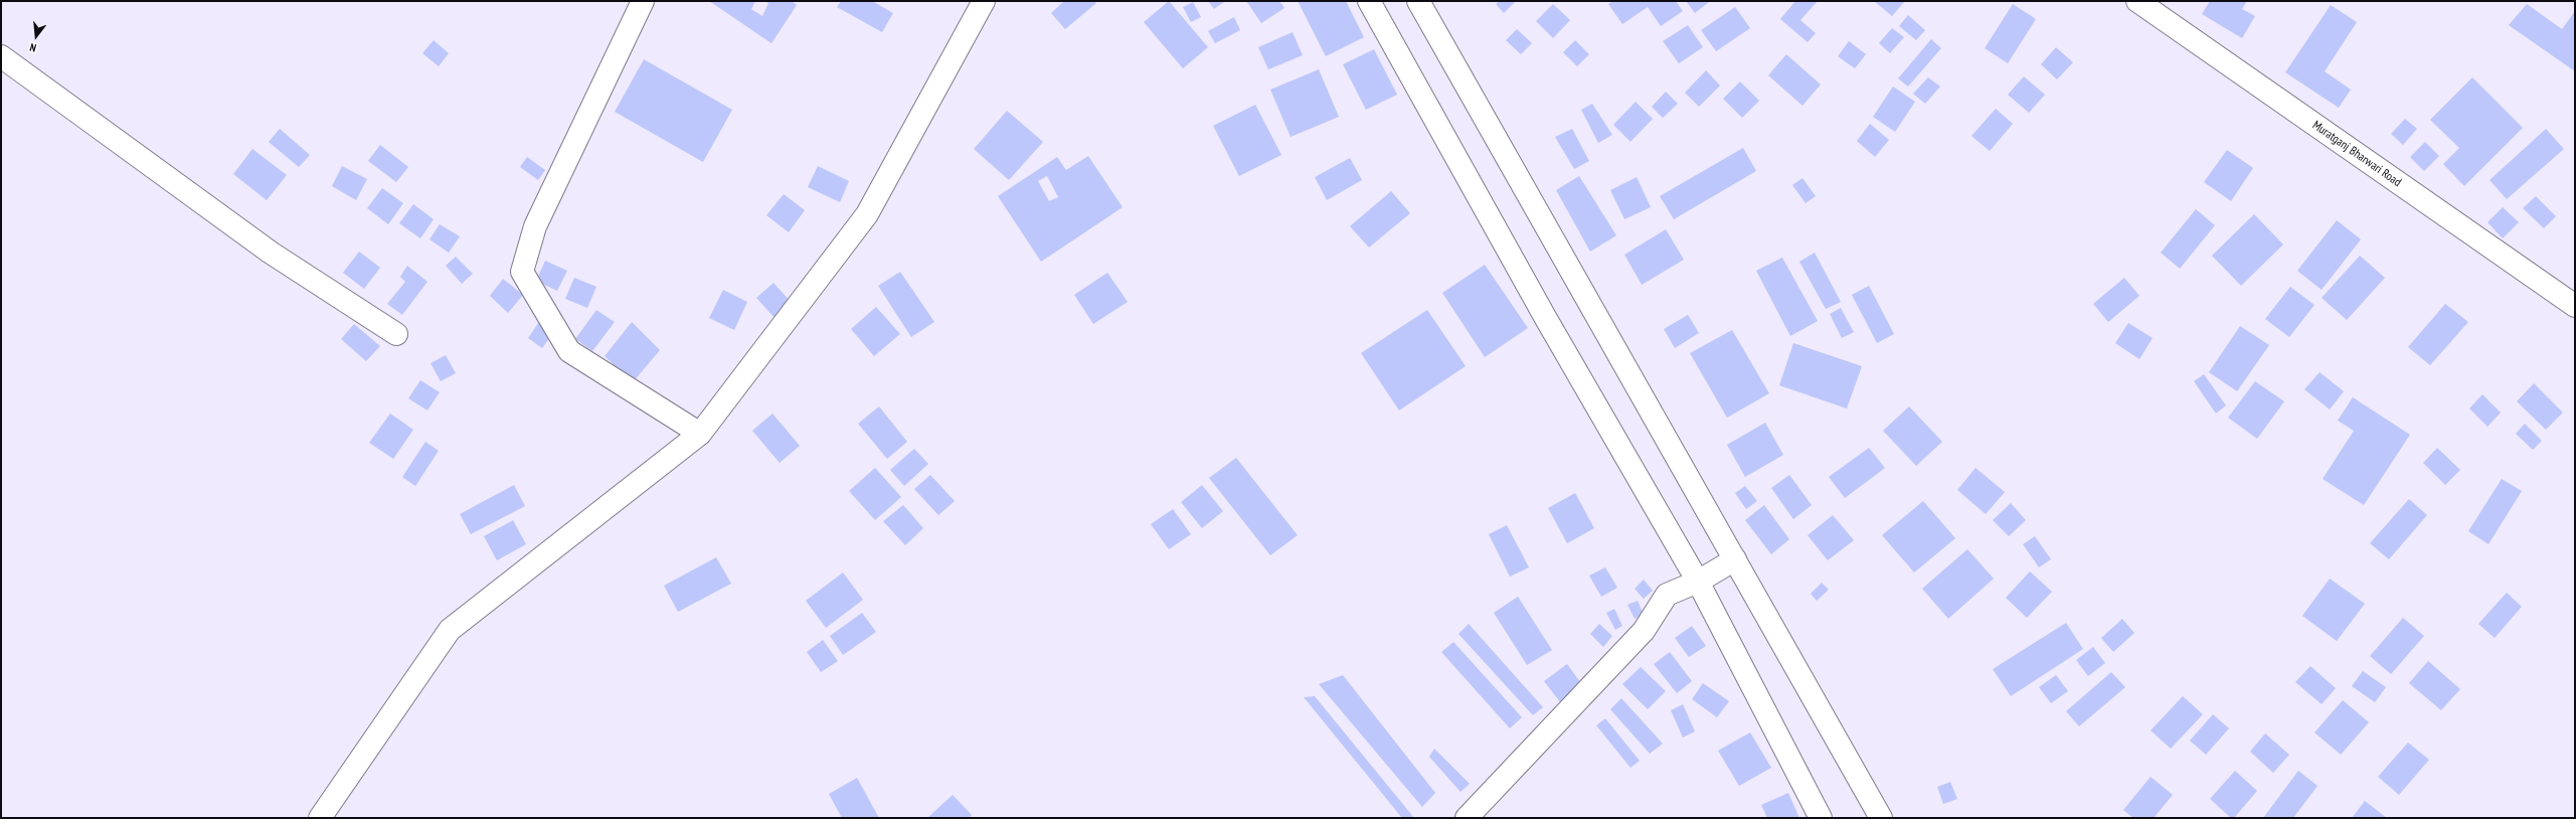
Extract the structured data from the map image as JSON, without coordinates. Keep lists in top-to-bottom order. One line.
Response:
{"streets":{"main road":["Muratganj Bharwari Road"]},"north":"bottom"}
